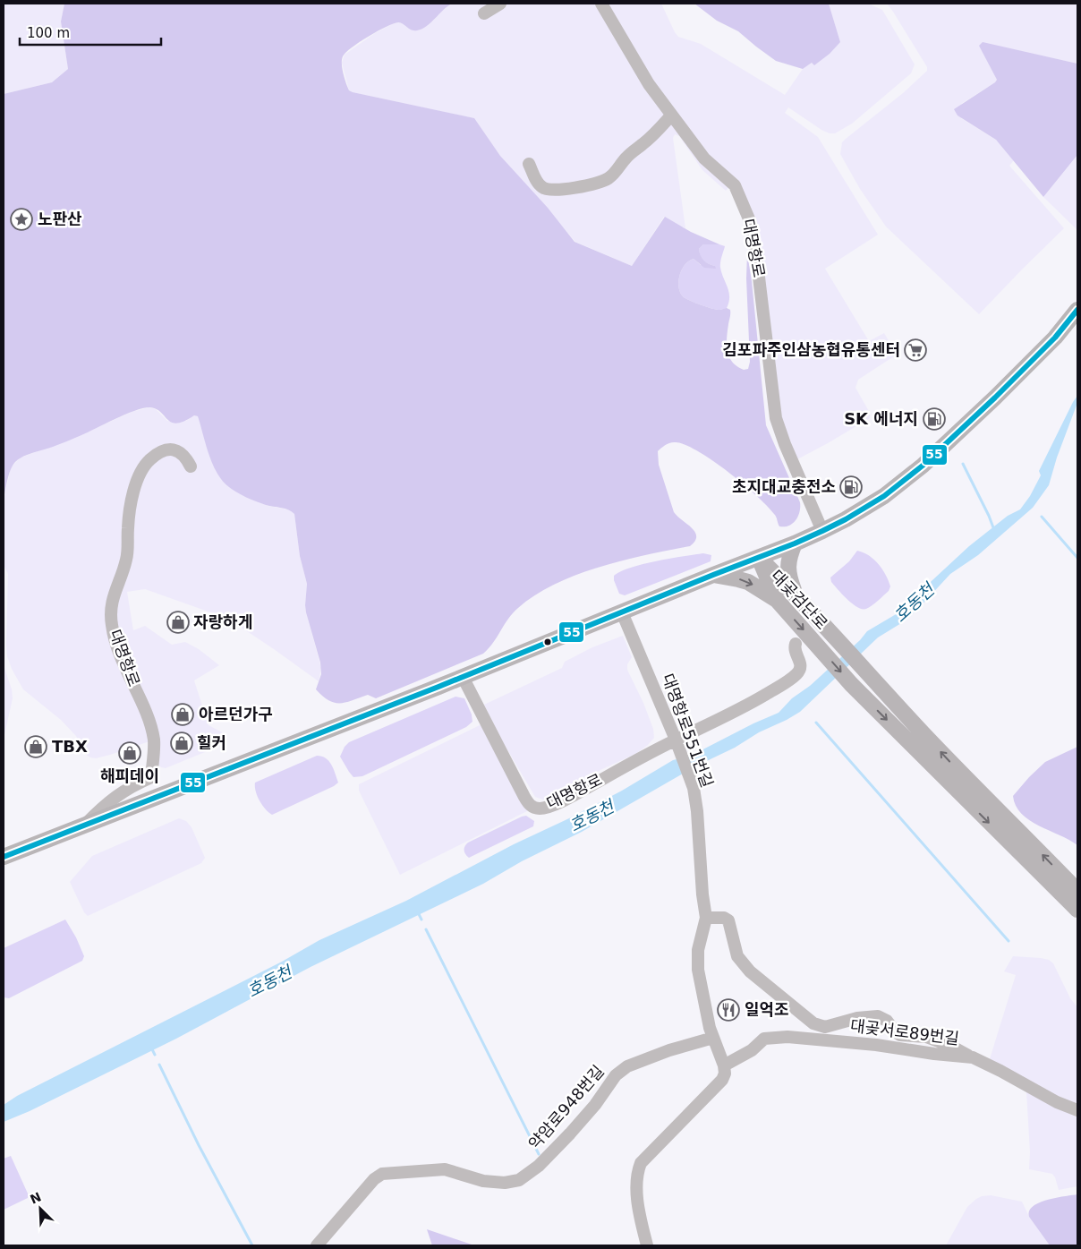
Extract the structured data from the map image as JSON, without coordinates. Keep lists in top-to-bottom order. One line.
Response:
{"streets":{"main road":["대명항로","대곶검단로"],"street":["대명항로551번길","대곶서로89번길","약암로948번길"]},"crossings":[["대명항로","대곶검단로"],["대명항로","대명항로551번길"],["대명항로551번길","대곶서로89번길"],["대명항로551번길","약암로948번길"]],"water":["호동천"],"places":{"place":["노판산"],"supermarket":["김포파주인삼농협유통센터"],"fuel station":["SK 에너지","초지대교충전소"],"shop":["자랑하게","아르던가구","힐커","TBX","해피데이"],"restaurant":["일억조"]},"lines":["transit line 55"],"scale_bar":"100 m","north":"top left"}
